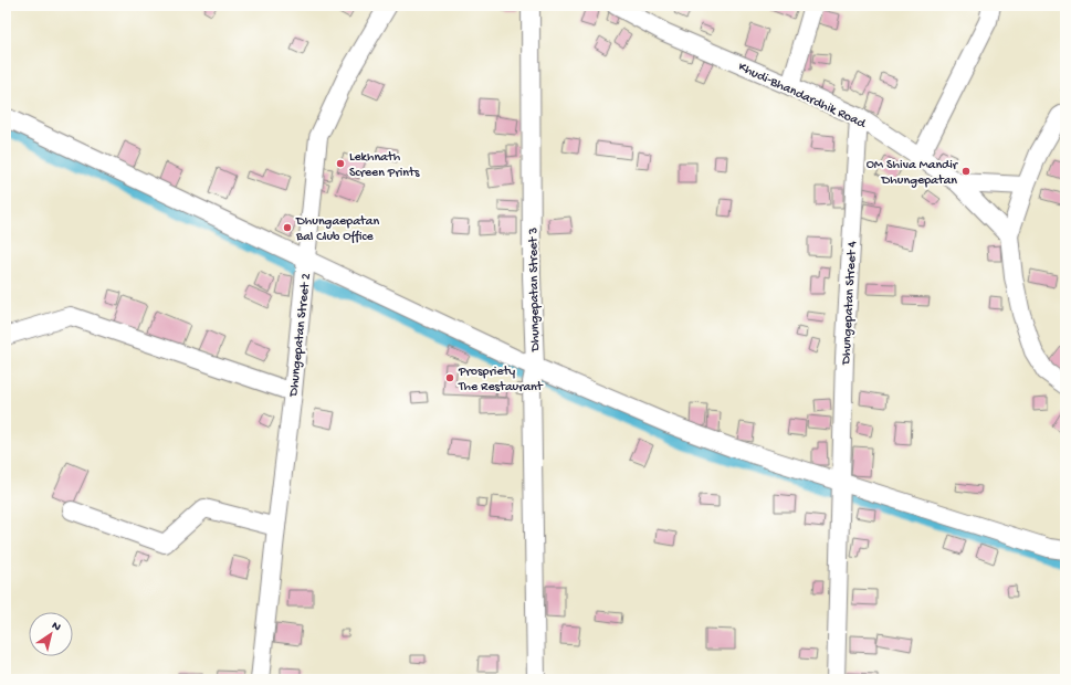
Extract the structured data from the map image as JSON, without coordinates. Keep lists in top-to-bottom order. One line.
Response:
{"streets":{"street":["Khudi-Bhandardhik Road","Dhungepatan Street 3","Dhungepatan Street 4","Dhungepatan Street 2"]},"crossings":[["Khudi-Bhandardhik Road","Dhungepatan Street 4"]],"places":["Lekhnath Screen Prints","OM Shiva Mandir Dhungepatan","Dhungaepatan Bal Club Office","Prospriety The Restaurant"],"north":"top right"}
